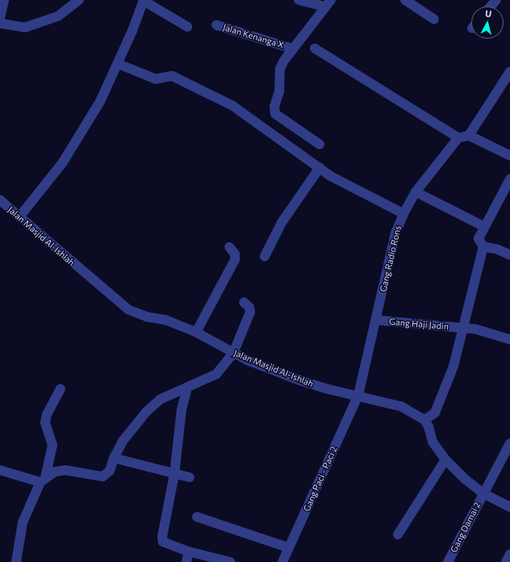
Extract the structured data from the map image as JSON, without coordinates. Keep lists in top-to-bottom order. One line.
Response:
{"streets":{"street":["Jalan Kenanga X","Jalan Masjid Al-Ishlah","Gang Radio Rons","Gang Haji Jadin","Gang Paci - Paci 2","Gang Damai 2"]},"crossings":[["Jalan Masjid Al-Ishlah","Gang Radio Rons"],["Jalan Masjid Al-Ishlah","Gang Paci - Paci 2"],["Gang Radio Rons","Gang Haji Jadin"],["Gang Radio Rons","Gang Paci - Paci 2"]],"north":"top"}
